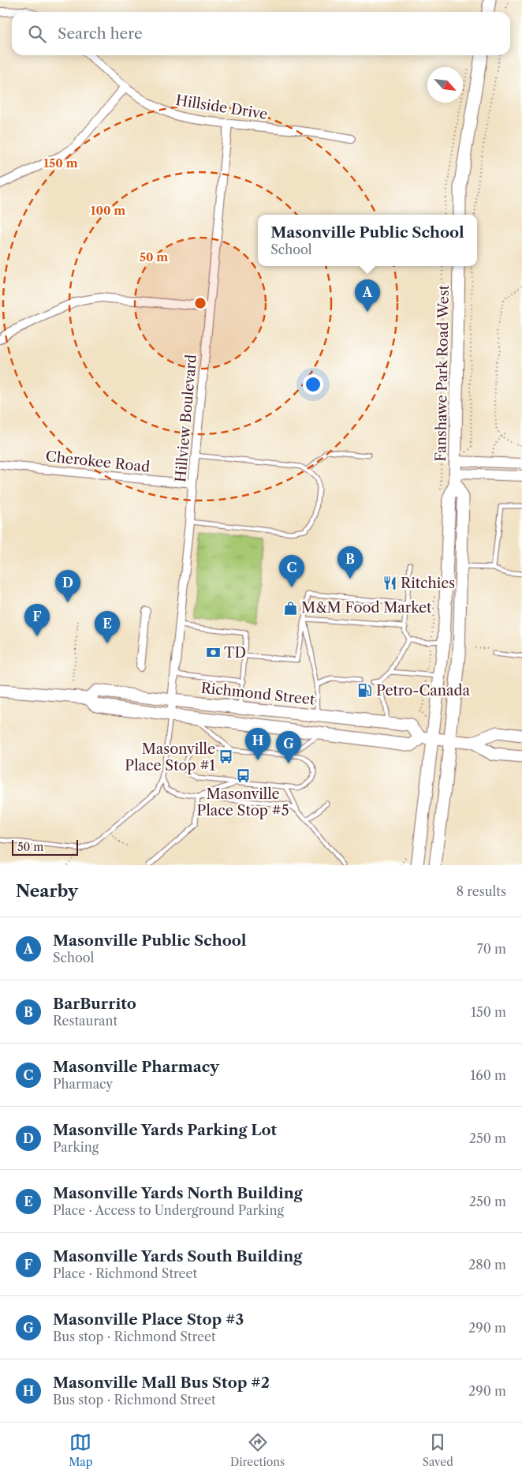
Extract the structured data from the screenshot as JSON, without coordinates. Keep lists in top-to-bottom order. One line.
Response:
{"streets":{"main road":["Fanshawe Park Road West","Richmond Street"],"street":["Hillside Drive","Hillview Boulevard","Cherokee Road"]},"crossings":[["Hillside Drive","Hillview Boulevard"],["Fanshawe Park Road West","Richmond Street"],["Hillview Boulevard","Cherokee Road"],["Hillview Boulevard","Richmond Street"]],"places":{"restaurant":["Ritchies"],"shop":["M&M Food Market"],"bank":["TD"],"fuel station":["Petro-Canada"],"bus stop":["Masonville Place Stop #1","Masonville Place Stop #5"]},"scale_bar":"50 m","north":"bottom right","page":{"search":"Search here","popup":["Masonville Public School","School"],"pins":["A","B","C","D","F","E","H","G"],"scale":"50 m","heading":["Nearby","8 results"],"list":[{"mark":"A","name":"Masonville Public School","note":"School","value":"70 m"},{"mark":"B","name":"BarBurrito","note":"Restaurant","value":"150 m"},{"mark":"C","name":"Masonville Pharmacy","note":"Pharmacy","value":"160 m"},{"mark":"D","name":"Masonville Yards Parking Lot","note":"Parking","value":"250 m"},{"mark":"E","name":"Masonville Yards North Building","note":"Place · Access to Underground Parking","value":"250 m"},{"mark":"F","name":"Masonville Yards South Building","note":"Place · Richmond Street","value":"280 m"},{"mark":"G","name":"Masonville Place Stop #3","note":"Bus stop · Richmond Street","value":"290 m"},{"mark":"H","name":"Masonville Mall Bus Stop #2","note":"Bus stop · Richmond Street","value":"290 m"}],"nav":["Map","Directions","Saved"]},"rings":["150 m","100 m","50 m"]}
